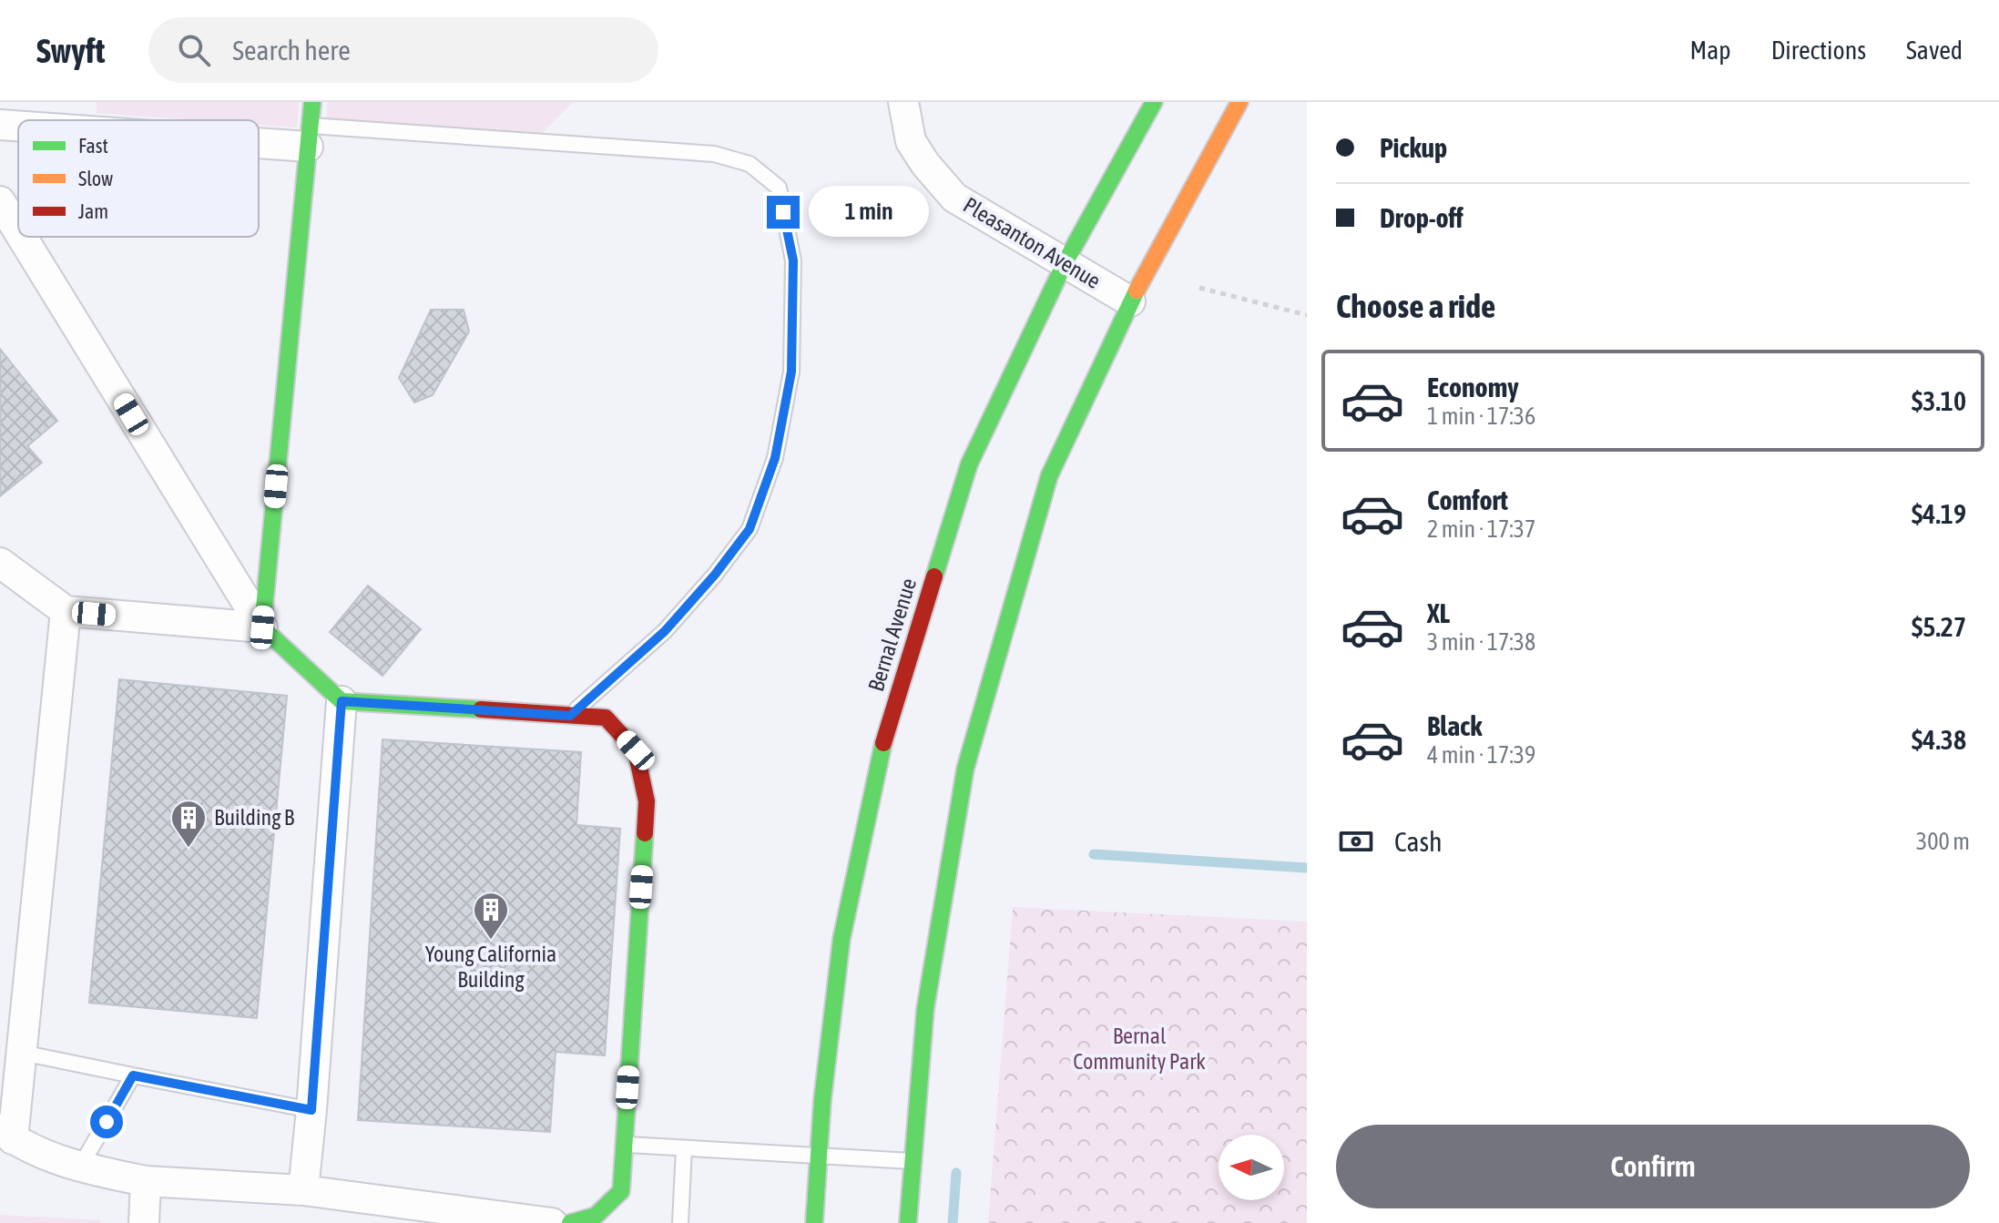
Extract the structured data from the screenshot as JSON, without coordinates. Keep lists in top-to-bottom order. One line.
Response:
{"streets":{"main road":["Bernal Avenue"],"street":["Pleasanton Avenue"]},"crossings":[["Pleasanton Avenue","Bernal Avenue"]],"parks":["Bernal Community Park"],"places":{"building":["Building B","Young California Building"]},"legend":["Fast","Slow","Jam"],"north":"left","page":{"header":"Swyft","search":"Search here","nav":["Map","Directions","Saved"],"banner":["Pickup","Drop-off"],"bubble":"1 min","heading":"Choose a ride","list":[{"name":"Economy","note":"1 min · 17:36","value":"$3.10"},{"name":"Comfort","note":"2 min · 17:37","value":"$4.19"},{"name":"XL","note":"3 min · 17:38","value":"$5.27"},{"name":"Black","note":"4 min · 17:39","value":"$4.38"}],"pay":["Cash","300 m"],"buttons":"Confirm"}}
